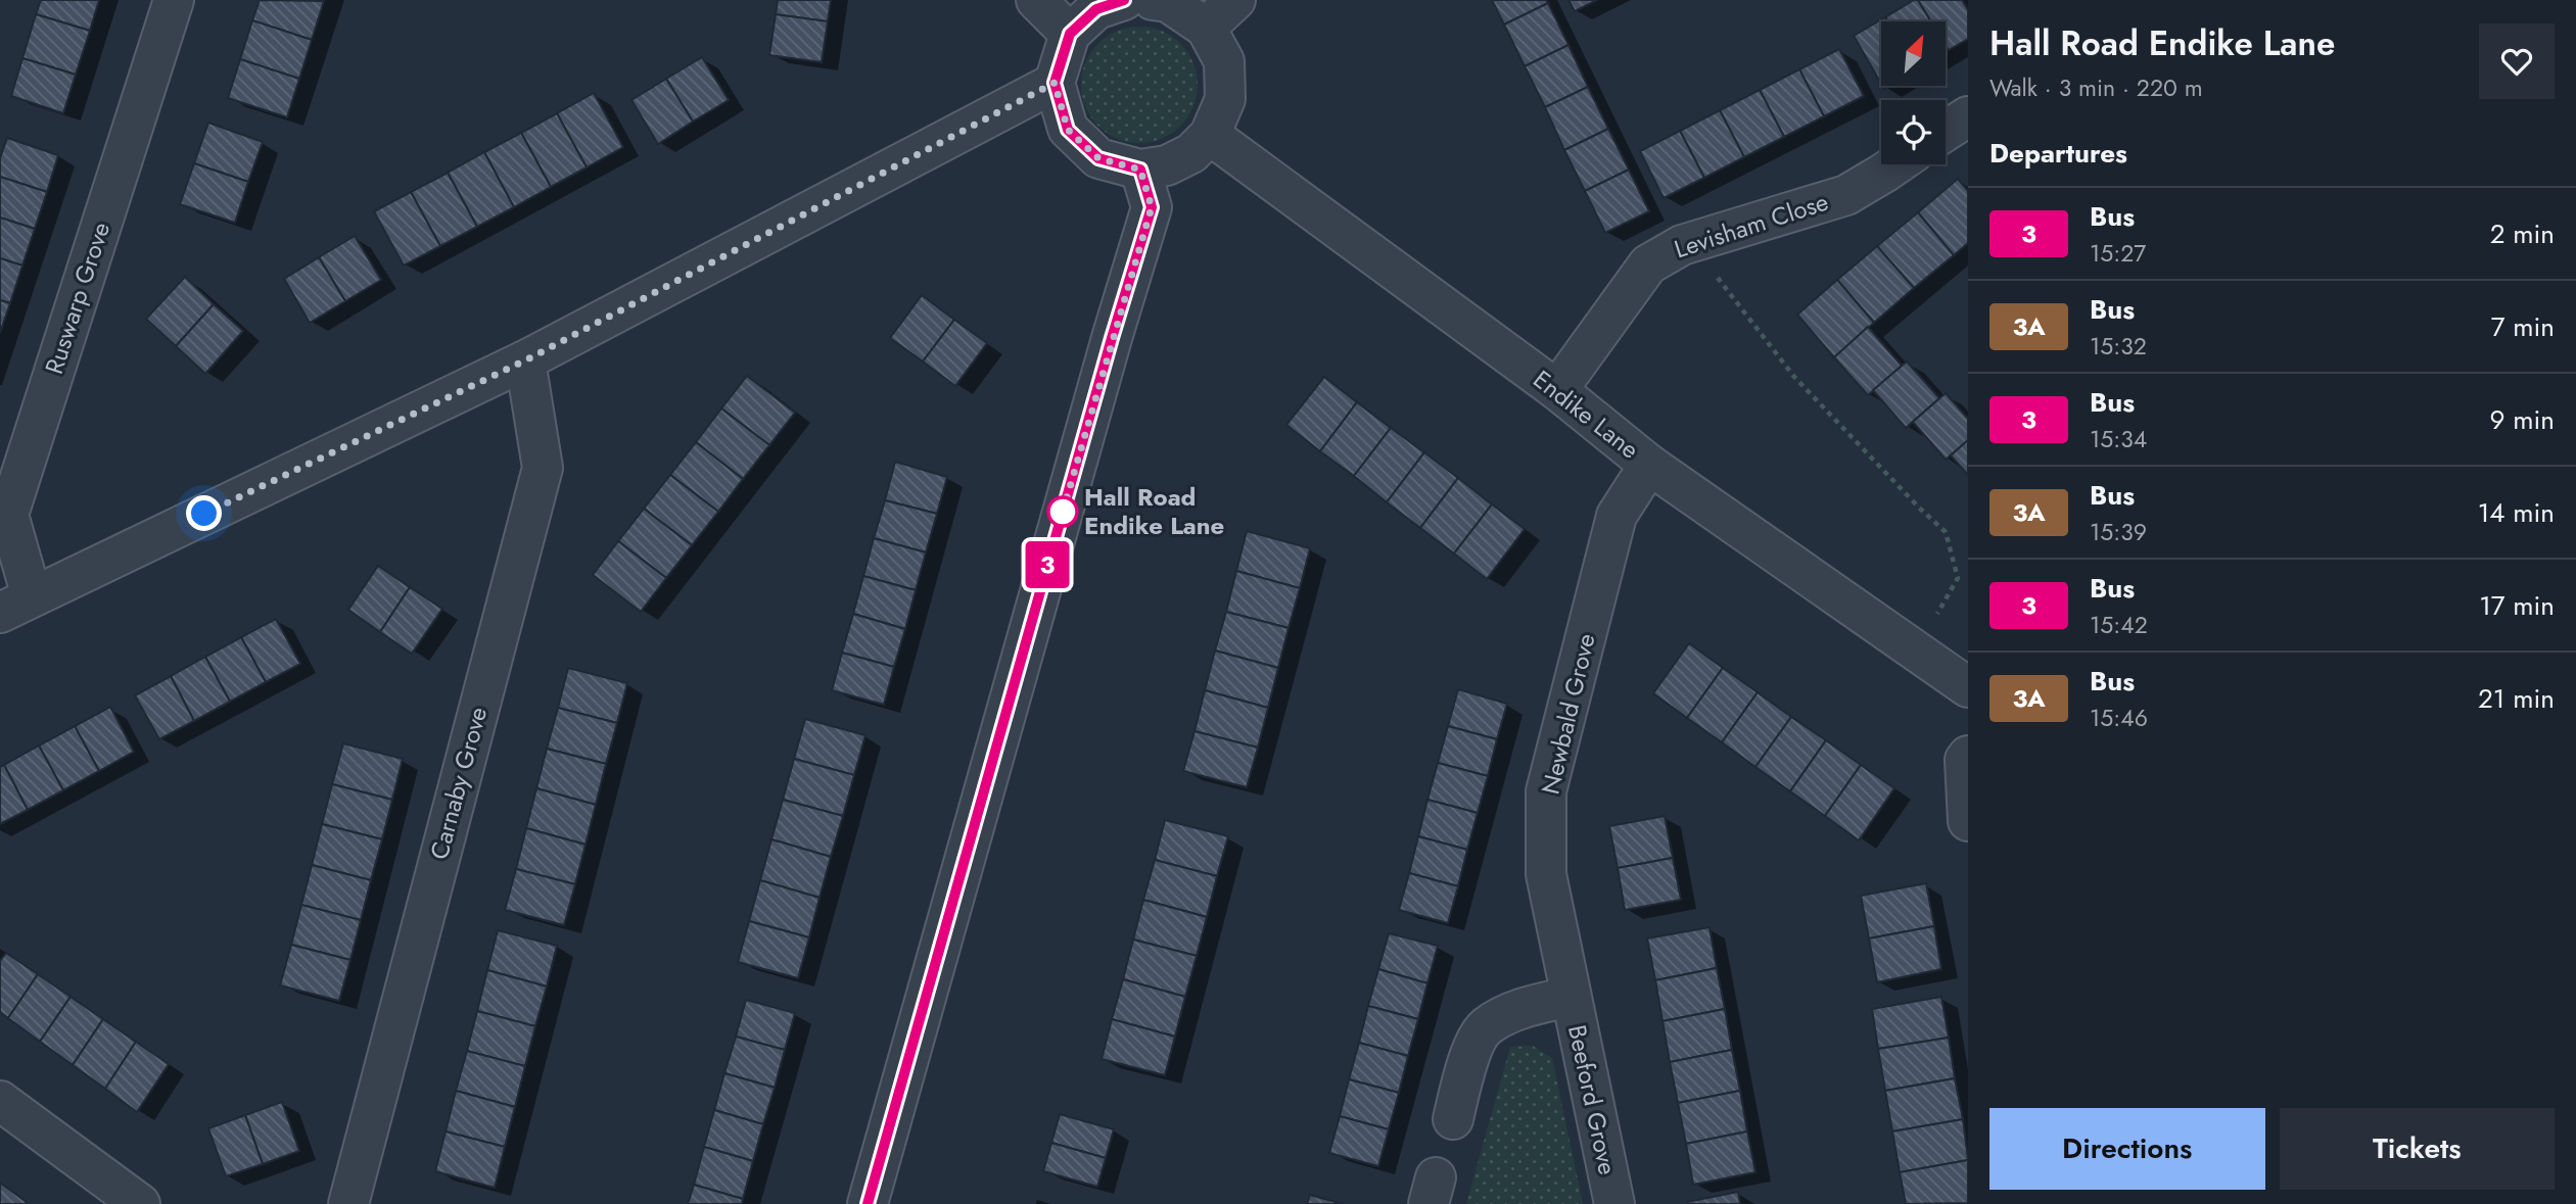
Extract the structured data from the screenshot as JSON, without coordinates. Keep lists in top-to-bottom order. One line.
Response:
{"streets":{"street":["Levisham Close","Ruswarp Grove","Endike Lane","Newbald Grove","Carnaby Grove","Beeford Grove"]},"crossings":[["Levisham Close","Endike Lane"],["Endike Lane","Newbald Grove"],["Newbald Grove","Beeford Grove"]],"places":["Hall Road Endike Lane"],"lines":["bus line 3"],"north":"top right","page":{"on_map":"3","heading":[["Hall Road Endike Lane","Walk · 3 min · 220 m"],"Departures"],"list":[{"mark":"3","name":"Bus","note":"15:27","value":"2 min"},{"mark":"3A","name":"Bus","note":"15:32","value":"7 min"},{"mark":"3","name":"Bus","note":"15:34","value":"9 min"},{"mark":"3A","name":"Bus","note":"15:39","value":"14 min"},{"mark":"3","name":"Bus","note":"15:42","value":"17 min"},{"mark":"3A","name":"Bus","note":"15:46","value":"21 min"}],"buttons":["Directions","Tickets"]}}
